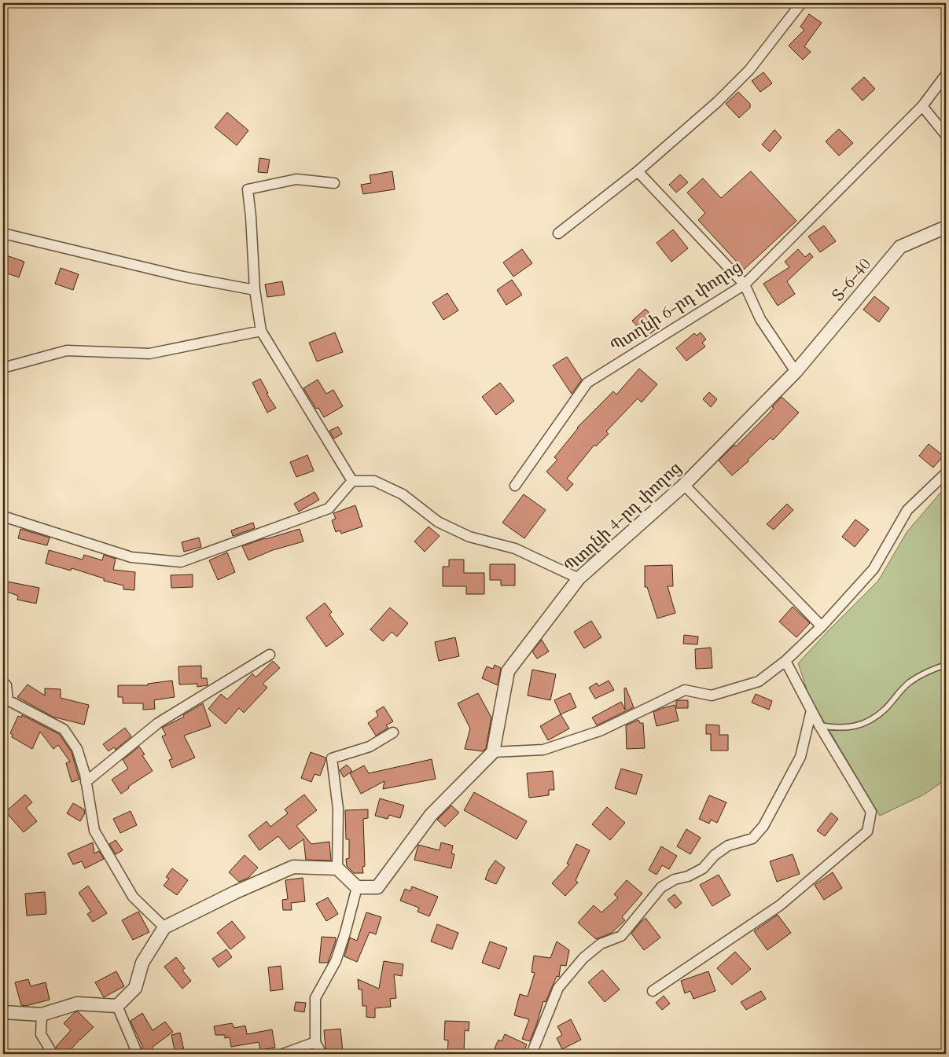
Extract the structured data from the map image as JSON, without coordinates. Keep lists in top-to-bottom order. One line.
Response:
{"streets":{"street":["Տ-6-40","Պտղնի 6-րդ փողոց","Պտղնի 4-րդ փողոց"]},"crossings":[["Տ-6-40","Պտղնի 4-րդ փողոց"]]}
